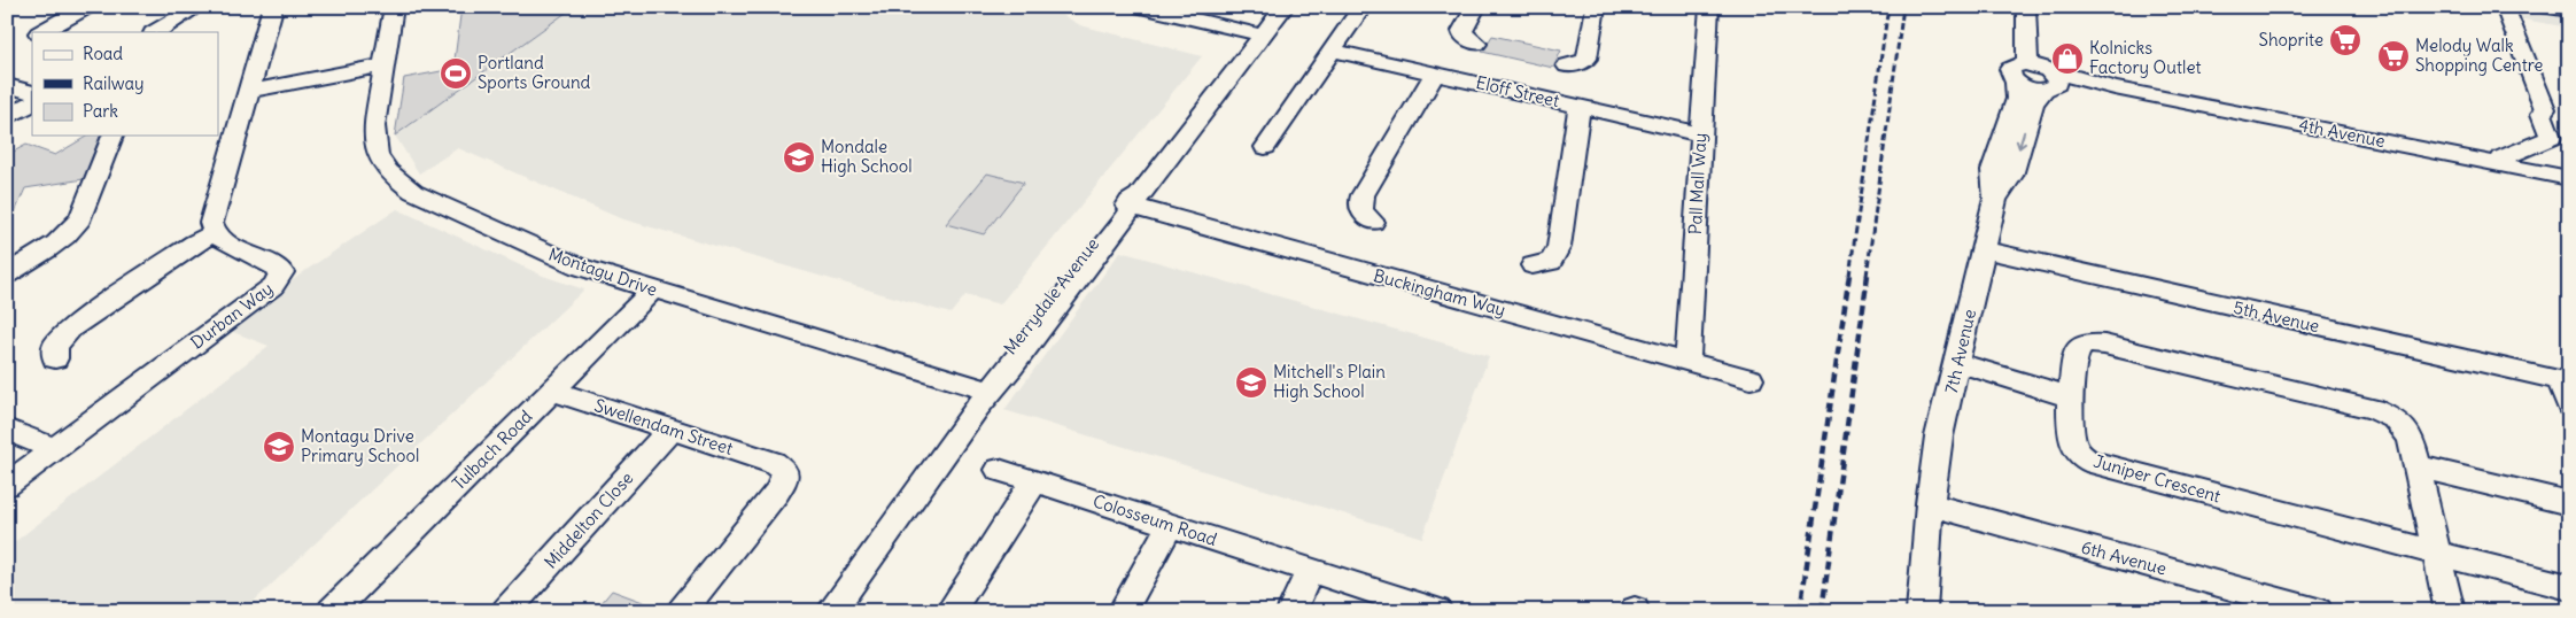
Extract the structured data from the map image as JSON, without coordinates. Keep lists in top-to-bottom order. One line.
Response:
{"streets":{"street":["Eloff Street","4th Avenue","Pall Mall Way","Montagu Drive","Buckingham Way","Merrydale Avenue","Durban Way","5th Avenue","7th Avenue","Swellendam Street","Tulbach Road","Juniper Crescent","Middelton Close","Colosseum Road","6th Avenue"]},"crossings":[["Eloff Street","Pall Mall Way"],["4th Avenue","7th Avenue"],["Pall Mall Way","Buckingham Way"],["Montagu Drive","Merrydale Avenue"],["Montagu Drive","Tulbach Road"],["Buckingham Way","Merrydale Avenue"],["5th Avenue","7th Avenue"],["7th Avenue","6th Avenue"],["Swellendam Street","Tulbach Road"],["Swellendam Street","Middelton Close"]],"places":{"supermarket":["Shoprite","Melody Walk Shopping Centre"],"shop":["Kolnicks Factory Outlet"],"sports":["Portland Sports Ground"],"school or university":["Mondale High School","Mitchell's Plain High School","Montagu Drive Primary School"]},"legend":["Road","Railway","Park"]}
